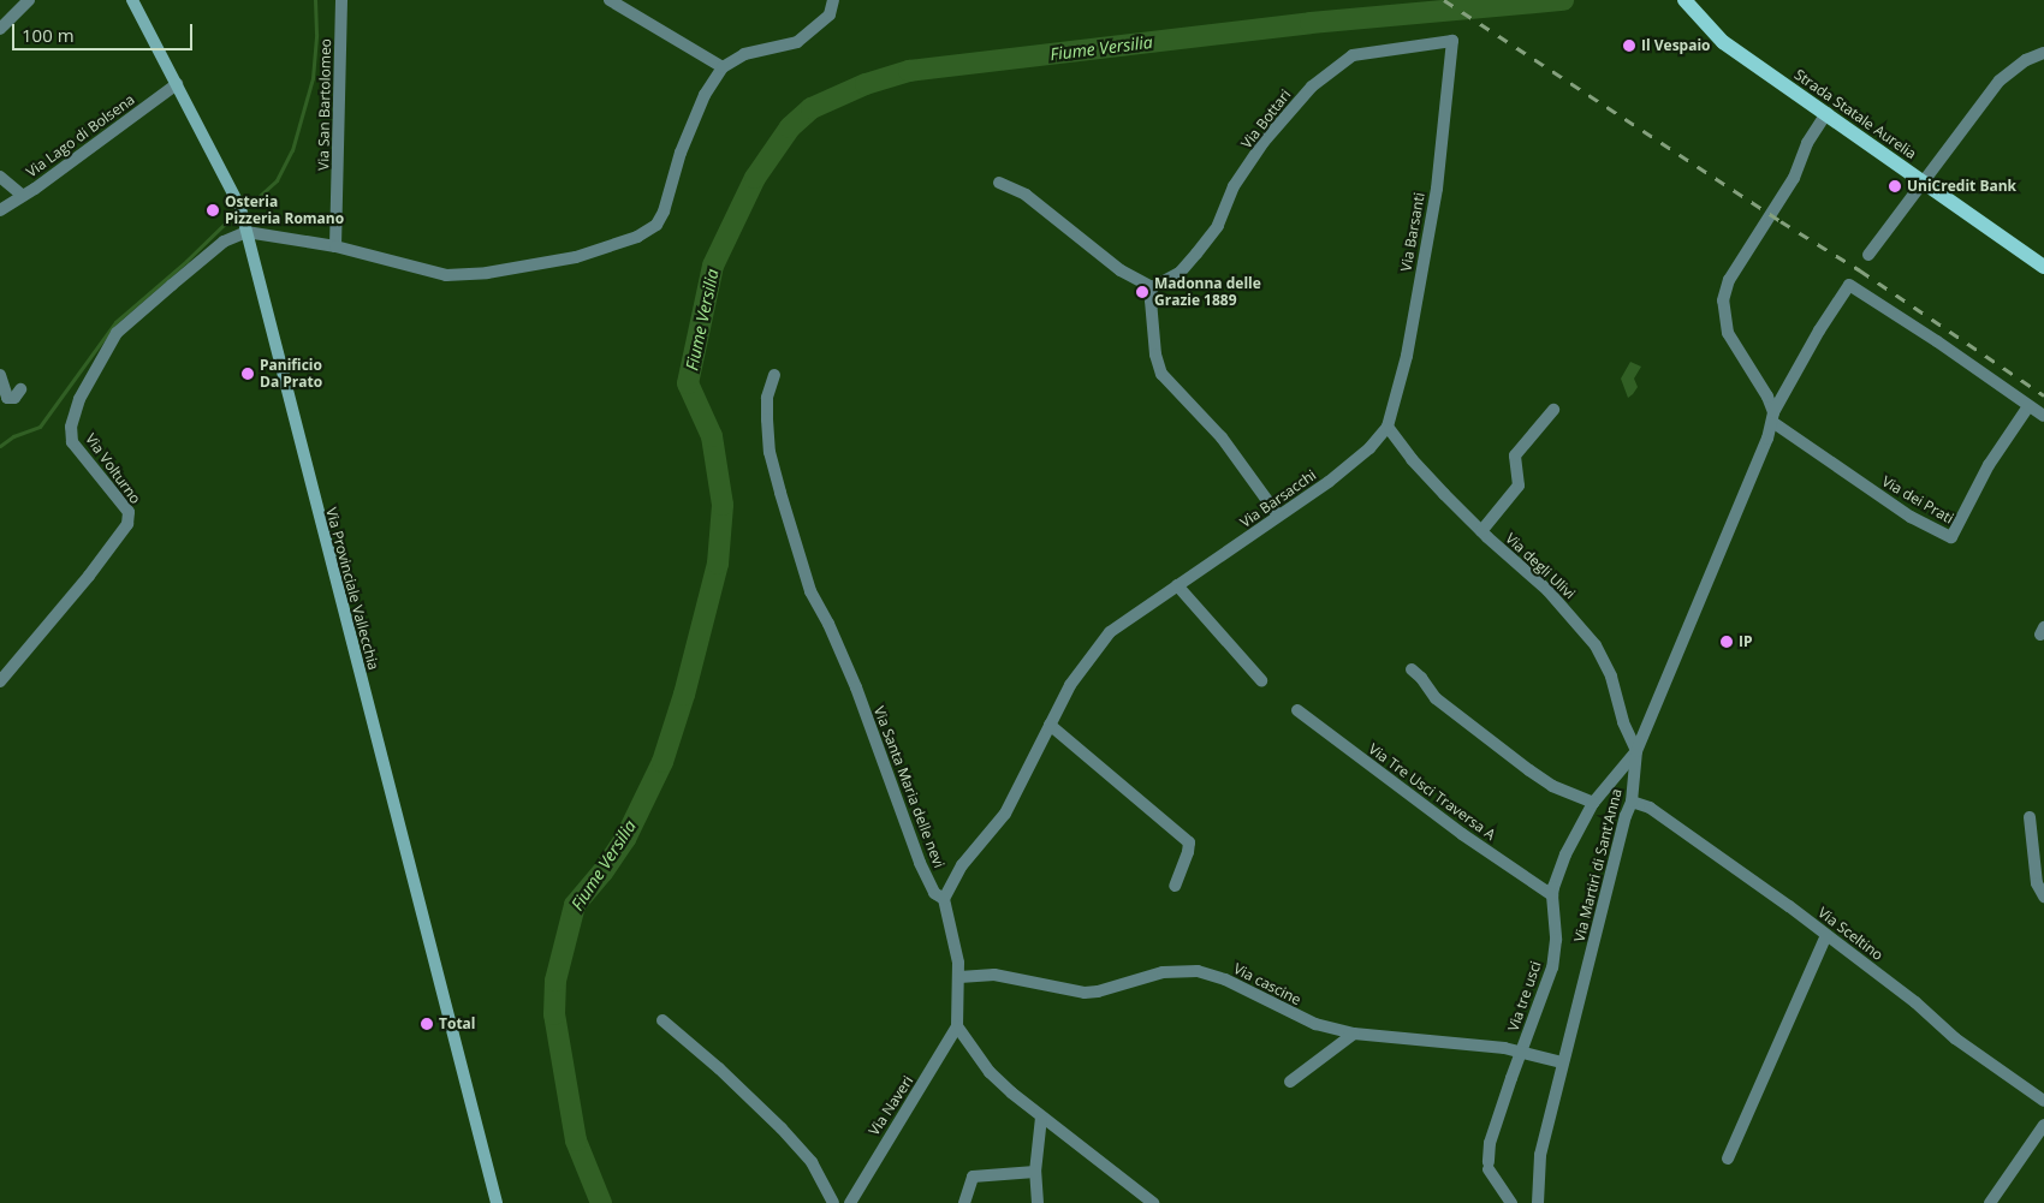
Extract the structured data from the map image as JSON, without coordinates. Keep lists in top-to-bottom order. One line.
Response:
{"streets":{"main road":["Strada Statale Aurelia","Via Provinciale Vallecchia"],"street":["Via San Bartolomeo","Via Bottari","Via Lago di Bolsena","Via Barsanti","Via Volturno","Via Barsacchi","Via dei Prati","Via degli Ulivi","Via Santa Maria delle nevi","Via Tre Usci Traversa A","Via Martiri di Sant'Anna","Via Sceltino","Via cascine","Via tre usci","Via Naveri"]},"crossings":[["Via Bottari","Via Barsanti"],["Via Lago di Bolsena","Via Provinciale Vallecchia"],["Via Barsanti","Via Barsacchi"],["Via Barsanti","Via degli Ulivi"],["Via Volturno","Via Provinciale Vallecchia"],["Via Barsacchi","Via degli Ulivi"],["Via Barsacchi","Via Santa Maria delle nevi"],["Via dei Prati","Via Martiri di Sant'Anna"],["Via degli Ulivi","Via Martiri di Sant'Anna"],["Via degli Ulivi","Via tre usci"],["Via Santa Maria delle nevi","Via cascine"],["Via Santa Maria delle nevi","Via Naveri"],["Via Tre Usci Traversa A","Via tre usci"],["Via Martiri di Sant'Anna","Via Sceltino"],["Via Martiri di Sant'Anna","Via cascine"],["Via Martiri di Sant'Anna","Via tre usci"],["Via cascine","Via tre usci"]],"water":["Fiume Versilia"],"places":["Il Vespaio","UniCredit Bank","Osteria Pizzeria Romano","Madonna delle Grazie 1889","Panificio Da Prato","IP","Total"],"scale_bar":"100 m"}
